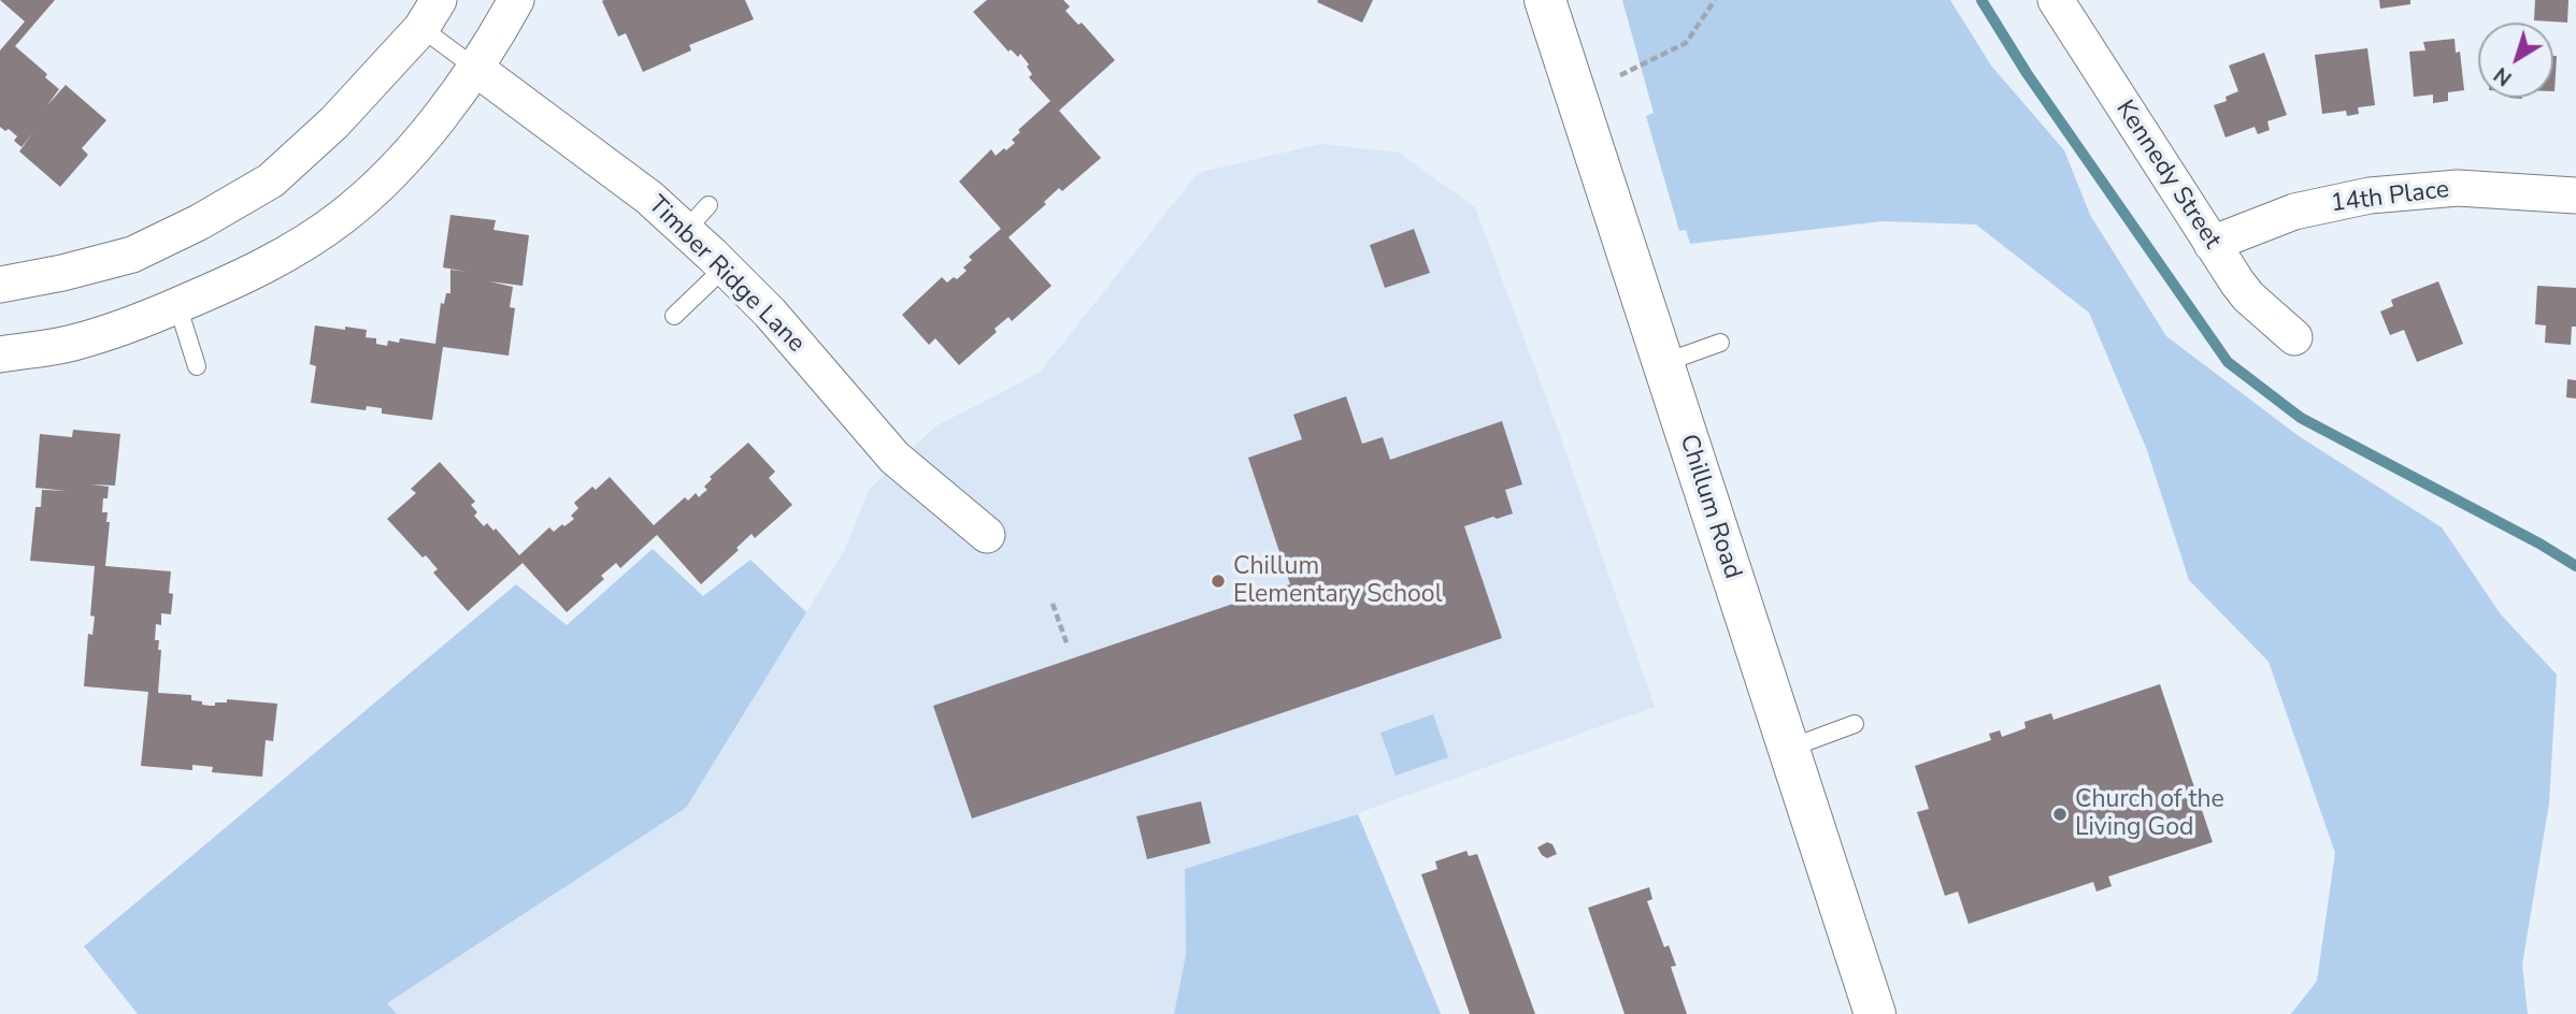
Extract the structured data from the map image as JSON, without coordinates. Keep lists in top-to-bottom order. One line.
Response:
{"streets":{"main road":["Chillum Road"],"street":["Kennedy Street","14th Place","Timber Ridge Lane"]},"crossings":[["Kennedy Street","14th Place"]],"places":["Chillum Elementary School","Church of the Living God"],"north":"bottom left"}
